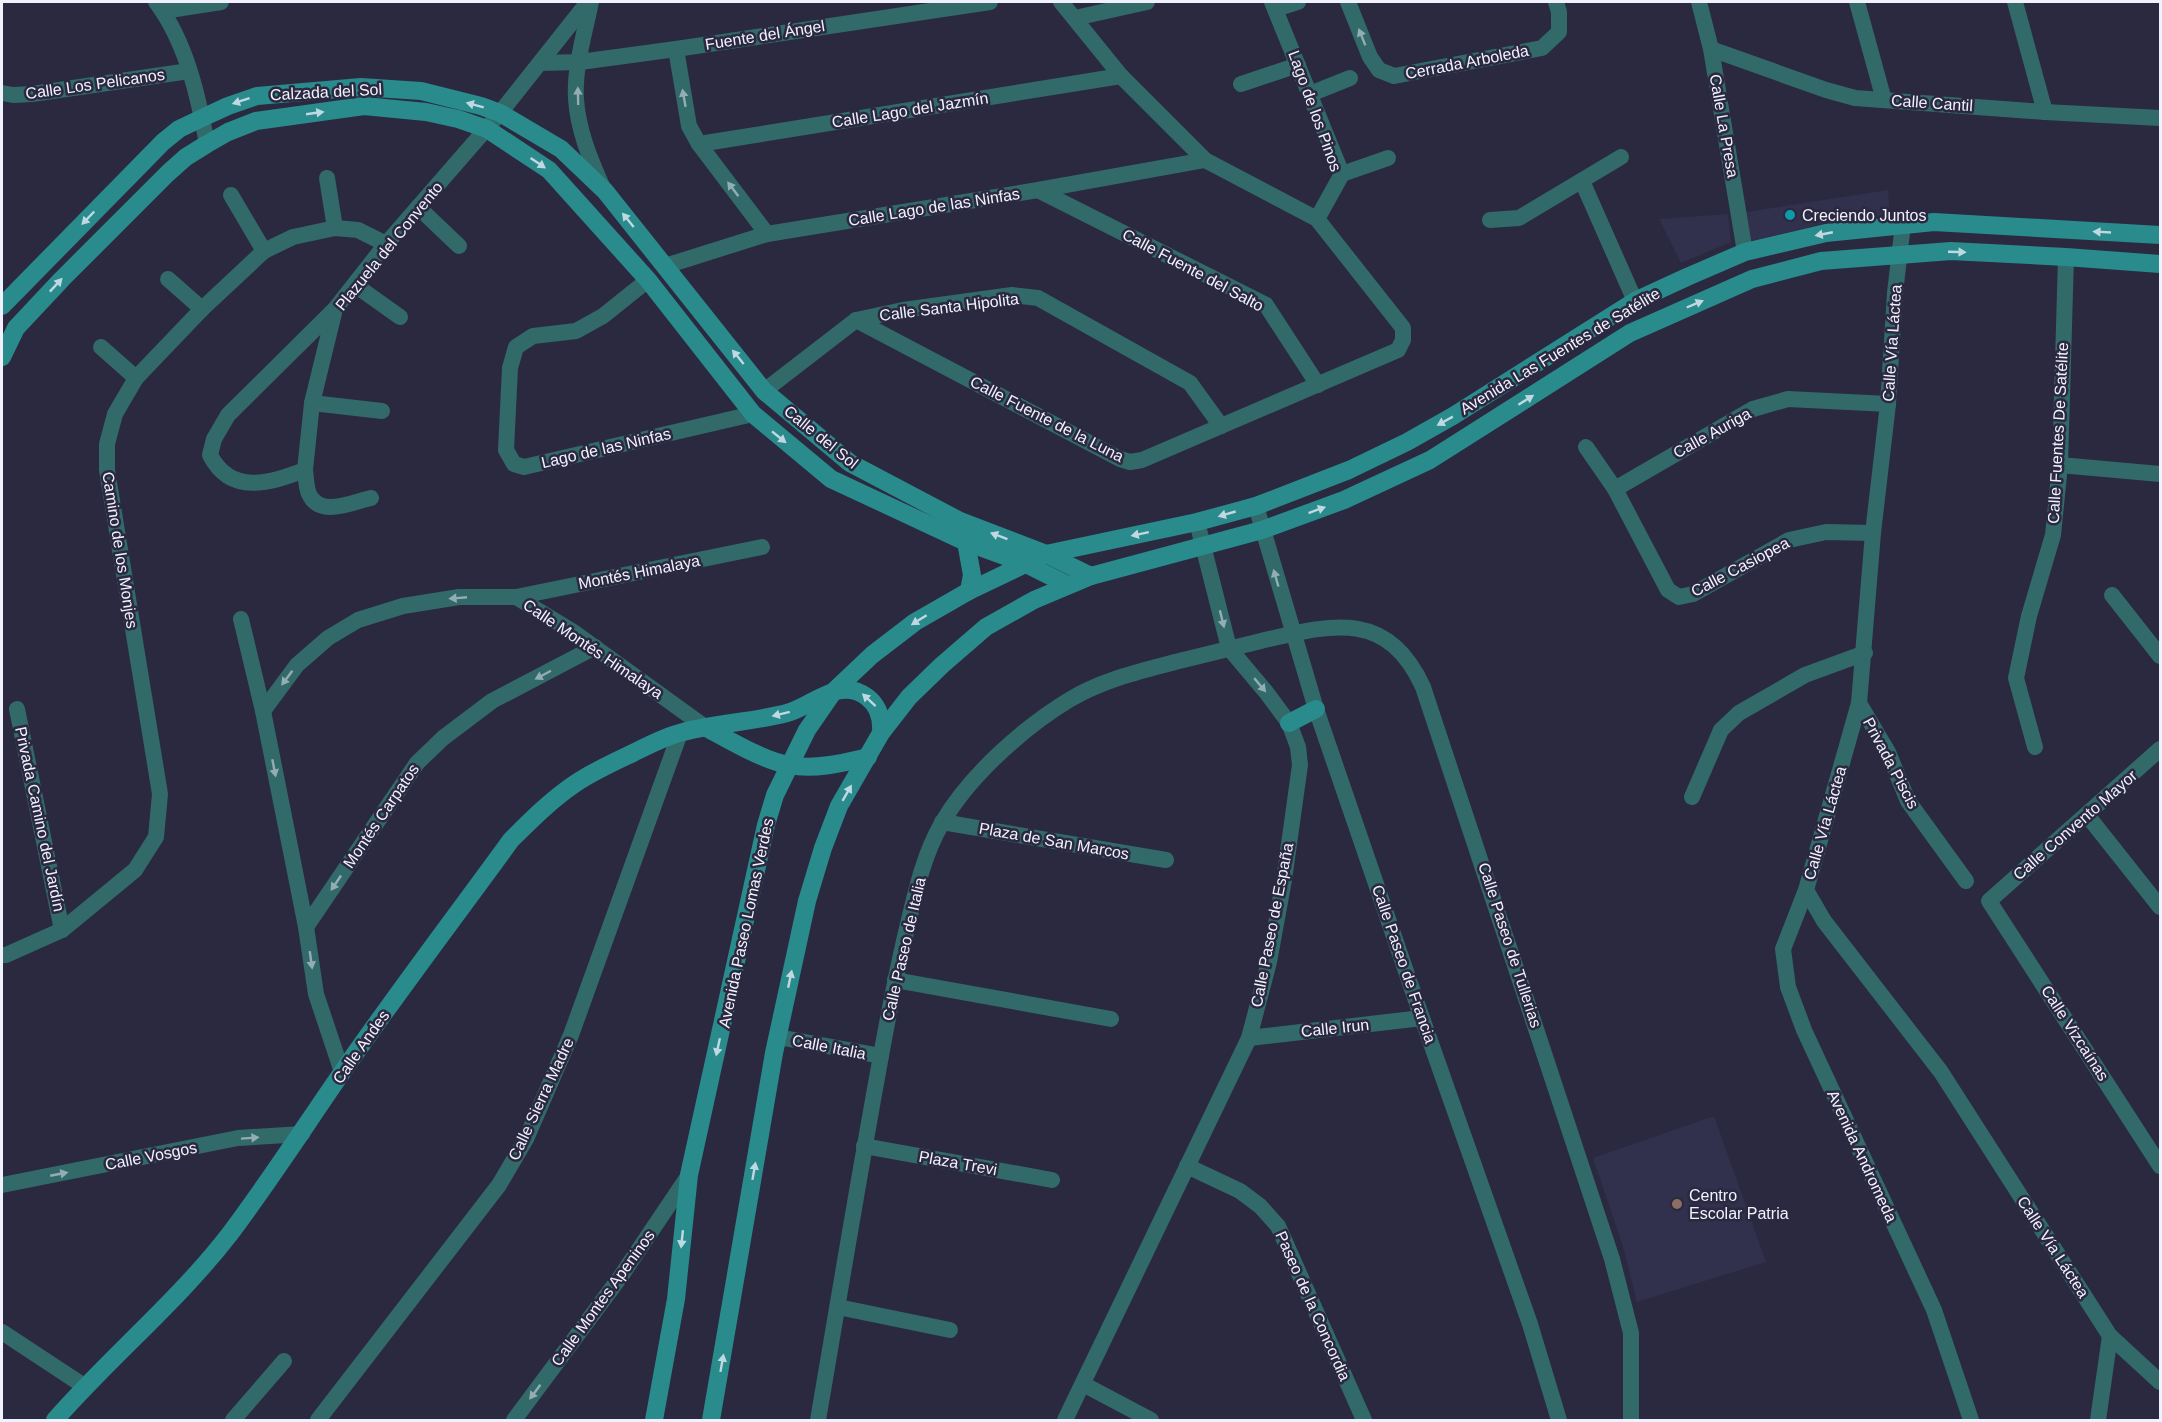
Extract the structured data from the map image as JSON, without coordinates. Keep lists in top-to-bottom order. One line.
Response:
{"streets":{"main road":["Calzada del Sol","Avenida Las Fuentes de Satélite","Calle del Sol","Calle Montés Himalaya","Avenida Paseo Lomas Verdes","Calle Andes"],"street":["Fuente del Ángel","Cerrada Arboleda","Calle Los Pelicanos","Calle Cantil","Calle Lago del Jazmín","Lago de los Pinos","Calle La Presa","Calle Lago de las Ninfas","Plazuela del Convento","Calle Fuente del Salto","Calle Santa Hipolita","Calle Vía Láctea","Calle Fuente de la Luna","Calle Auriga","Calle Fuentes De Satélite","Lago de las Ninfas","Camino de los Monjes","Calle Casiopea","Montés Himalaya","Privada Piscis","Montés Carpatos","Privada Camino del Jardín","Calle Convento Mayor","Plaza de San Marcos","Calle Paseo de España","Calle Paseo de Tullerias","Calle Paseo de Italia","Calle Paseo de Francia","Calle Irun","Calle Vizcaínas","Calle Italia","Calle Sierra Madre","Calle Vosgos","Avenida Andromeda","Plaza Trevi","Calle Montes Apeninos","Paseo de la Concordia"]},"crossings":[["Fuente del Ángel","Plazuela del Convento"],["Calzada del Sol","Calle Lago de las Ninfas"],["Calzada del Sol","Plazuela del Convento"],["Calzada del Sol","Calle del Sol"],["Calzada del Sol","Lago de las Ninfas"],["Calle Cantil","Calle La Presa"],["Lago de los Pinos","Calle Fuente de la Luna"],["Calle La Presa","Avenida Las Fuentes de Satélite"],["Calle Lago de las Ninfas","Calle Fuente del Salto"],["Calle Lago de las Ninfas","Calle del Sol"],["Plazuela del Convento","Camino de los Monjes"],["Calle Fuente del Salto","Calle Fuente de la Luna"],["Calle Santa Hipolita","Calle Fuente de la Luna"],["Calle Santa Hipolita","Calle del Sol"],["Calle Vía Láctea","Avenida Las Fuentes de Satélite"],["Calle Vía Láctea","Calle Auriga"],["Calle Vía Láctea","Calle Casiopea"],["Calle Vía Láctea","Privada Piscis"],["Calle Vía Láctea","Avenida Andromeda"],["Avenida Las Fuentes de Satélite","Calle Fuentes De Satélite"],["Avenida Las Fuentes de Satélite","Calle del Sol"],["Avenida Las Fuentes de Satélite","Avenida Paseo Lomas Verdes"],["Avenida Las Fuentes de Satélite","Calle Paseo de España"],["Avenida Las Fuentes de Satélite","Calle Paseo de Francia"],["Calle Auriga","Calle Casiopea"],["Calle del Sol","Lago de las Ninfas"],["Calle del Sol","Avenida Paseo Lomas Verdes"],["Camino de los Monjes","Privada Camino del Jardín"],["Montés Himalaya","Calle Montés Himalaya"],["Calle Montés Himalaya","Montés Carpatos"],["Calle Montés Himalaya","Avenida Paseo Lomas Verdes"],["Calle Montés Himalaya","Calle Andes"],["Calle Convento Mayor","Calle Vizcaínas"],["Plaza de San Marcos","Calle Paseo de Italia"],["Avenida Paseo Lomas Verdes","Calle Montes Apeninos"],["Calle Paseo de España","Calle Paseo de Tullerias"],["Calle Paseo de España","Calle Paseo de Italia"],["Calle Paseo de España","Calle Irun"],["Calle Paseo de España","Paseo de la Concordia"],["Calle Paseo de Tullerias","Calle Paseo de Italia"],["Calle Paseo de Tullerias","Calle Paseo de Francia"],["Calle Paseo de Italia","Calle Italia"],["Calle Paseo de Italia","Plaza Trevi"],["Calle Paseo de Francia","Calle Irun"],["Calle Andes","Calle Sierra Madre"],["Calle Andes","Calle Vosgos"]],"one_way":["Calle Montés Himalaya","Montés Carpatos","Calle Vosgos","Calle Montes Apeninos"],"places":["Creciendo Juntos","Centro Escolar Patria"]}
